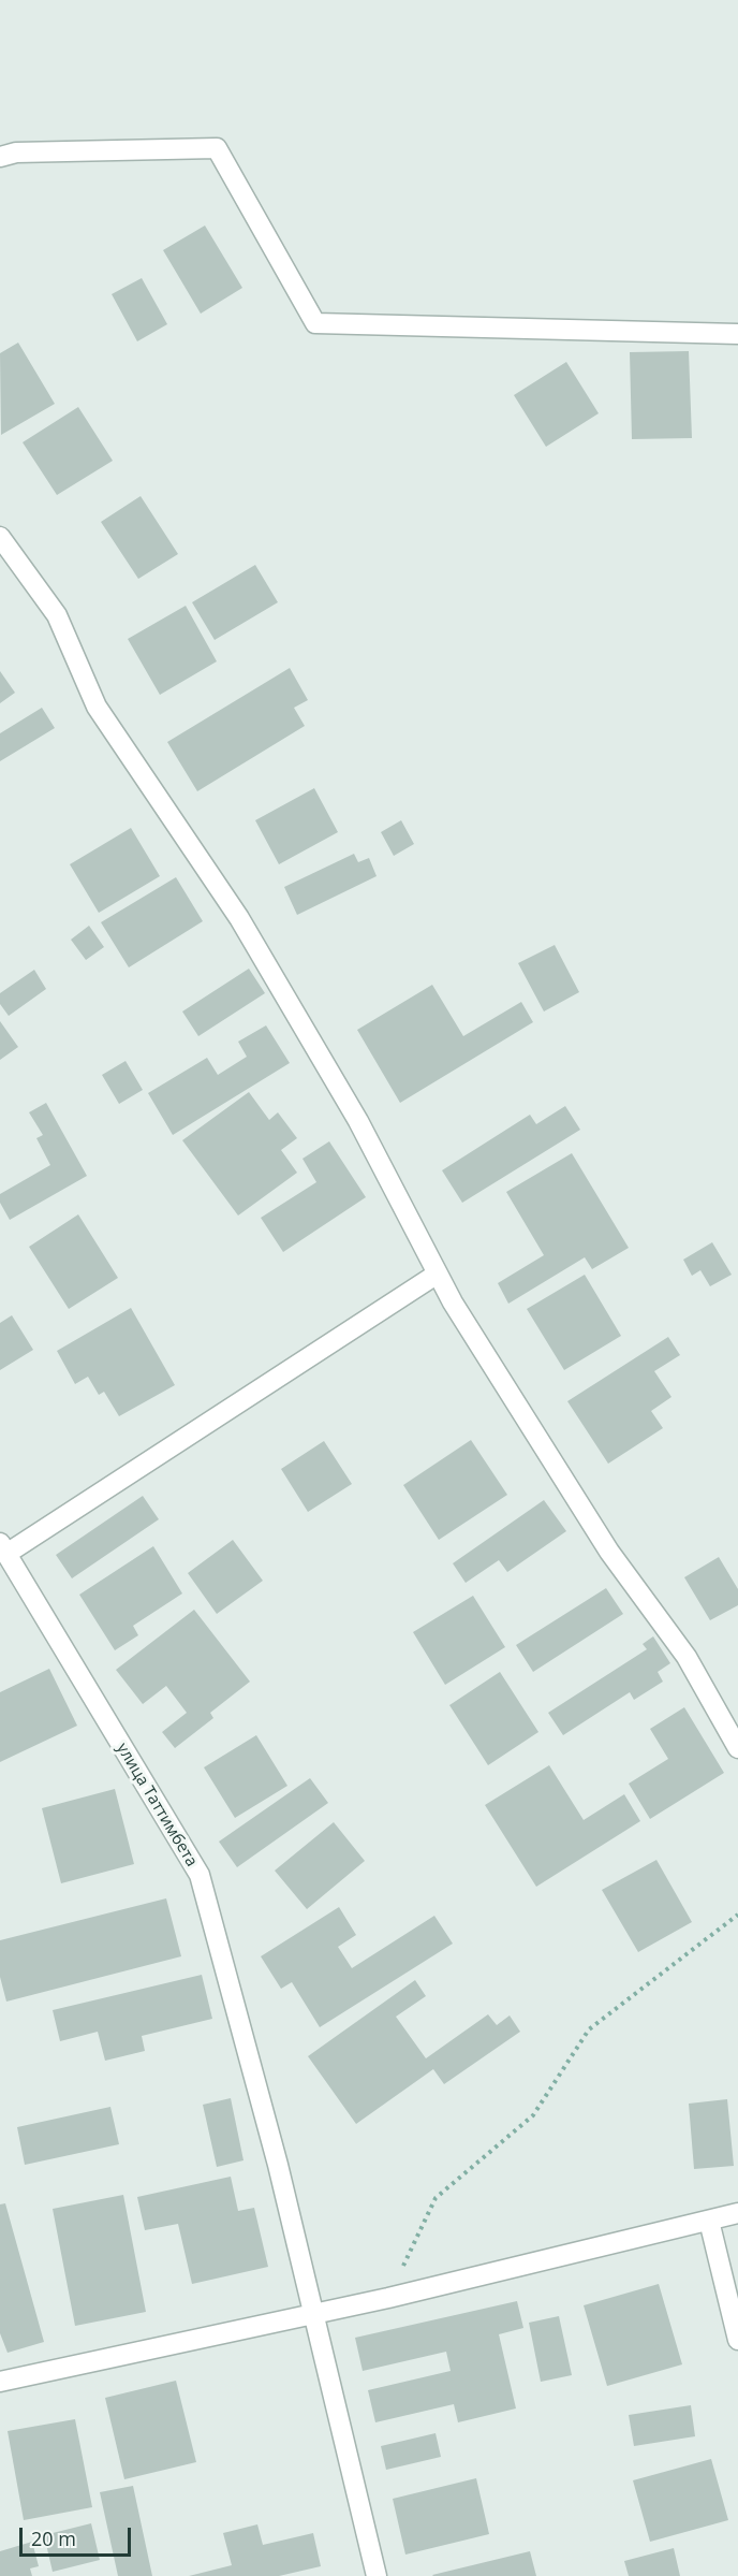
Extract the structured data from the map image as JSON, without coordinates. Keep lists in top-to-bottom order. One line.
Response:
{"streets":{"street":["улица Таттимбета"]},"scale_bar":"20 m"}
